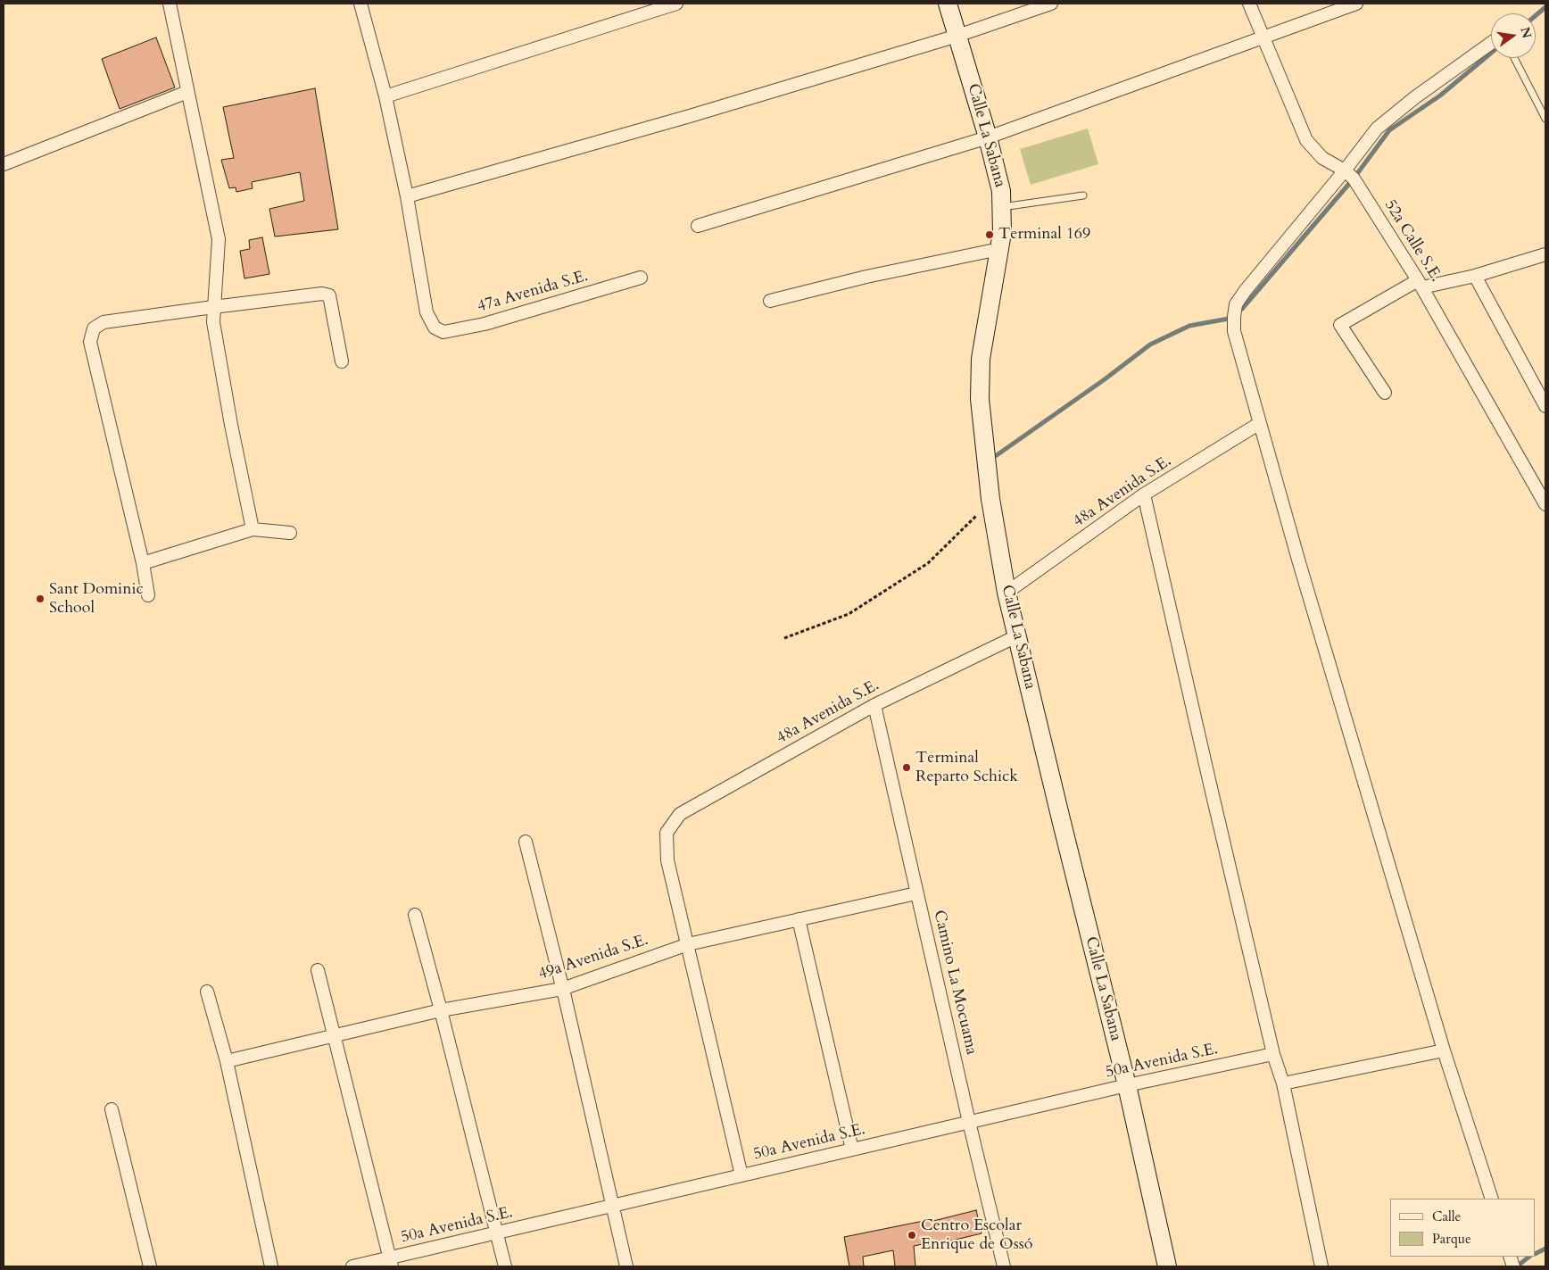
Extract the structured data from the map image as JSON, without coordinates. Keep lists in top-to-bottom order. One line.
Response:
{"streets":{"street":["Calle La Sabana","52a Calle S.E.","47a Avenida S.E.","48a Avenida S.E.","49a Avenida S.E.","Camino La Mocuama","50a Avenida S.E."]},"crossings":[["Calle La Sabana","48a Avenida S.E."],["Calle La Sabana","50a Avenida S.E."],["48a Avenida S.E.","49a Avenida S.E."],["48a Avenida S.E.","Camino La Mocuama"],["49a Avenida S.E.","Camino La Mocuama"],["Camino La Mocuama","50a Avenida S.E."]],"places":["Terminal 169","Sant Dominic School","Terminal Reparto Schick","Centro Escolar Enrique de Ossó"],"legend":["Calle","Parque"],"north":"right"}
